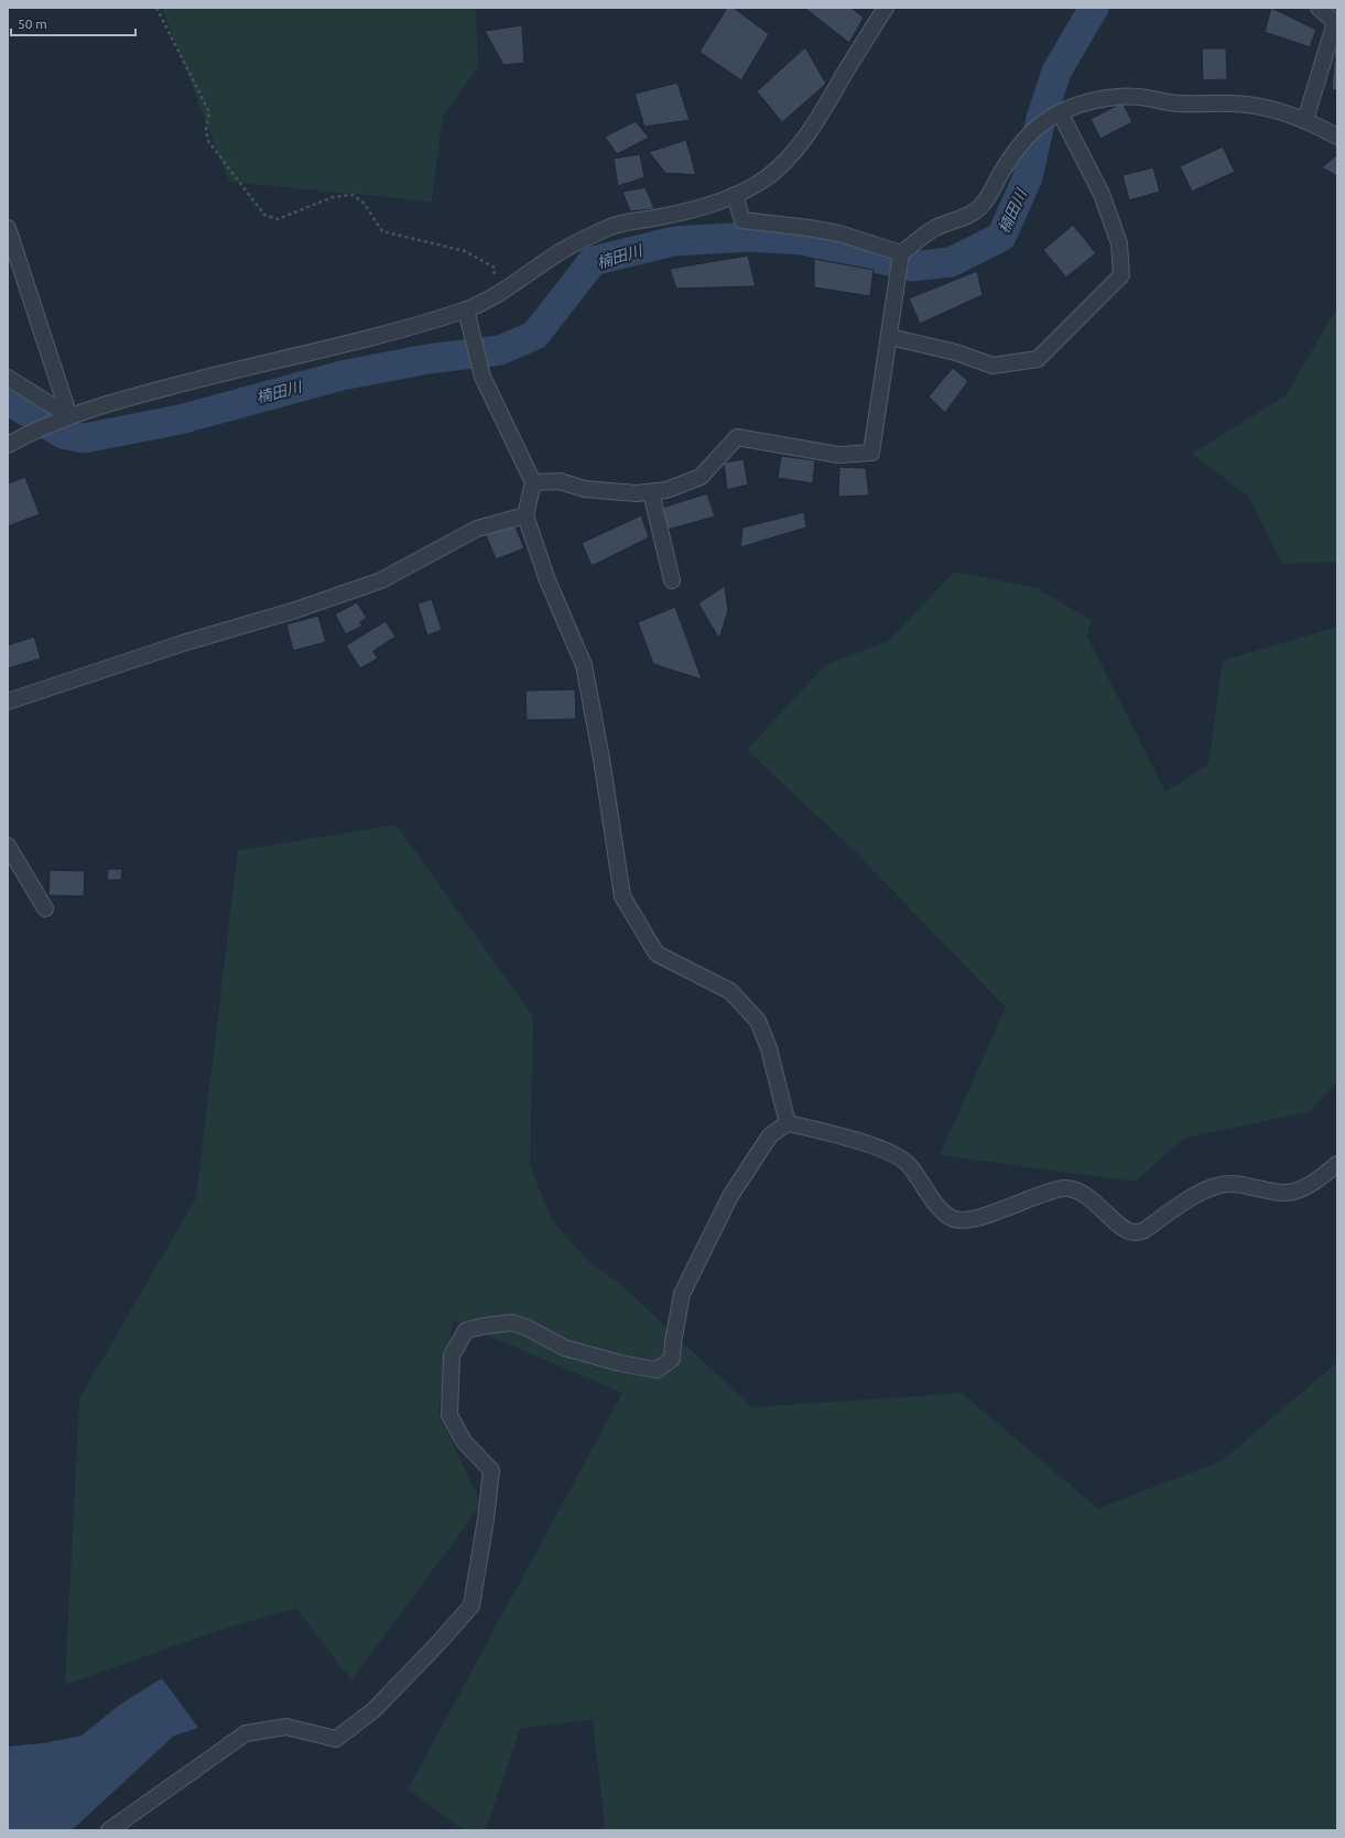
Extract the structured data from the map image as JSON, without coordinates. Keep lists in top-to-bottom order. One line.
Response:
{"water":["楠田川"],"scale_bar":"50 m"}
